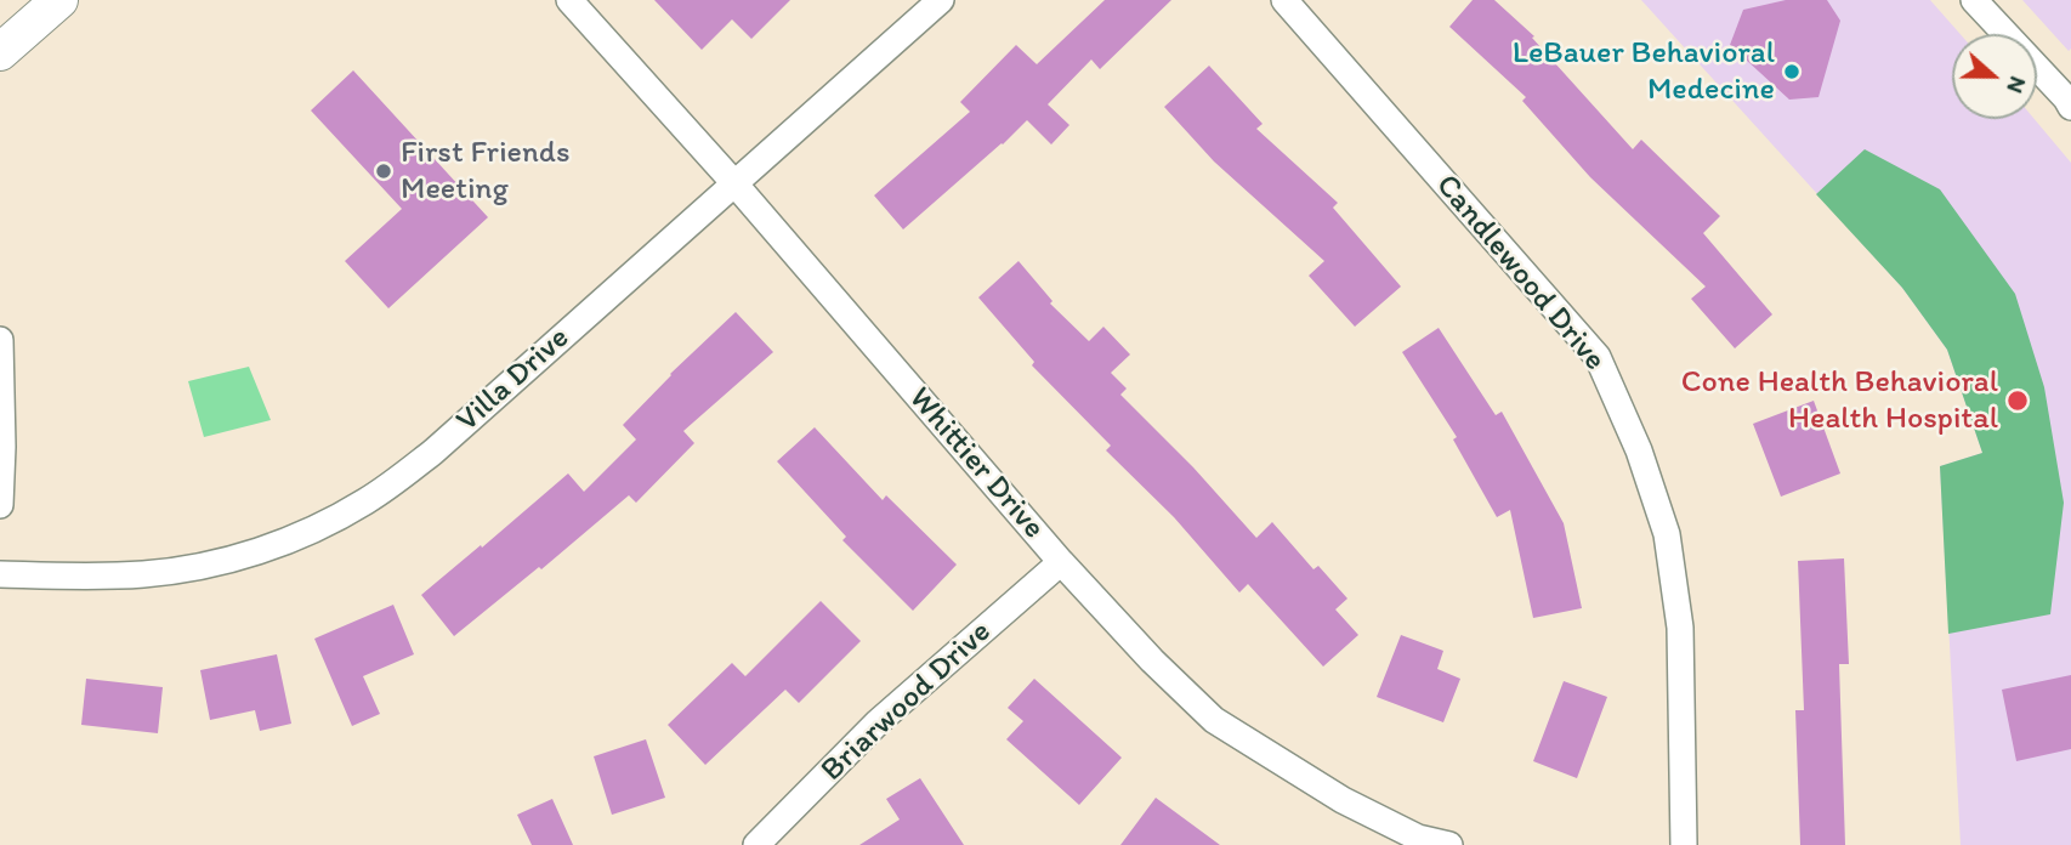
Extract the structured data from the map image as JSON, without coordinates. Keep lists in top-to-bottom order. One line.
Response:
{"streets":{"street":["Candlewood Drive","Villa Drive","Whittier Drive","Briarwood Drive"]},"crossings":[["Villa Drive","Whittier Drive"],["Whittier Drive","Briarwood Drive"]],"places":["LeBauer Behavioral Medecine","First Friends Meeting","Cone Health Behavioral Health Hospital"],"north":"right"}
